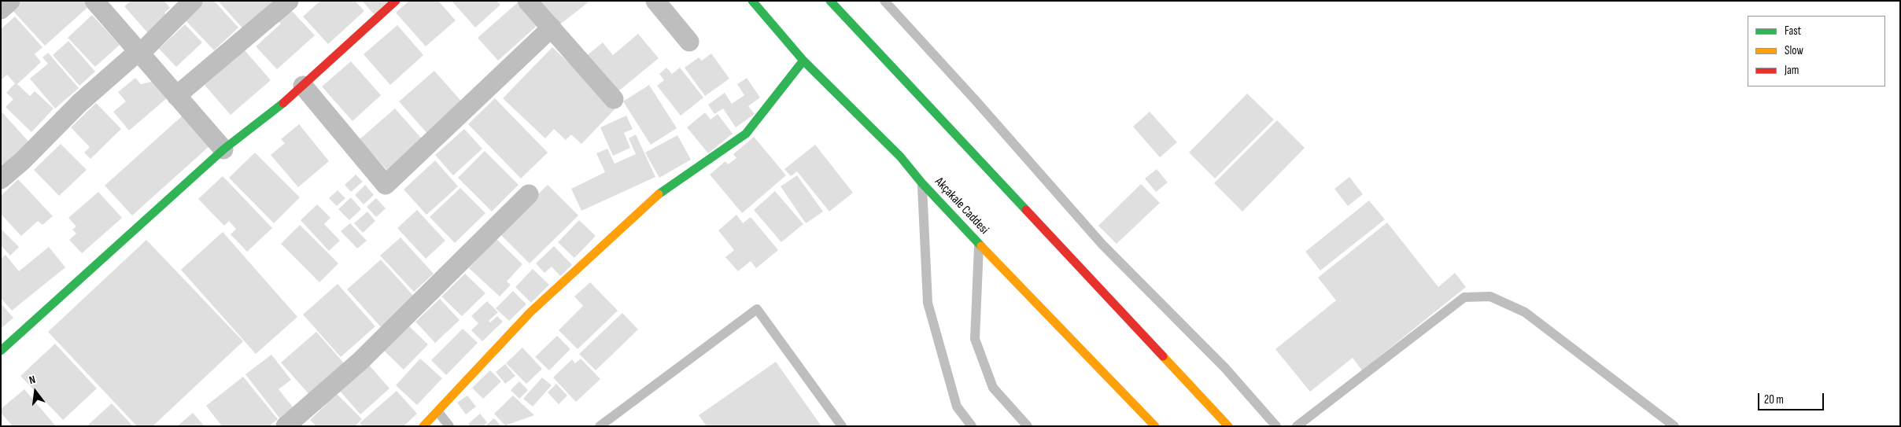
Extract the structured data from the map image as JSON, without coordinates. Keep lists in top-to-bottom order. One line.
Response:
{"streets":{"main road":["Akçakale Caddesi"]},"legend":["Fast","Slow","Jam"],"scale_bar":"20 m","north":"top"}
